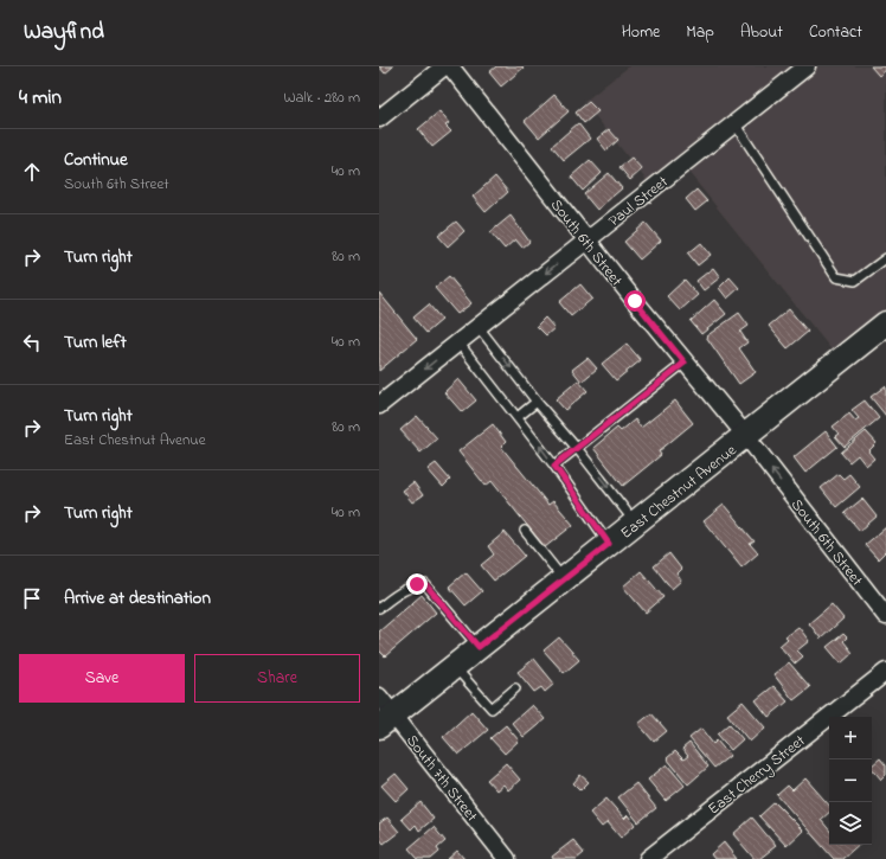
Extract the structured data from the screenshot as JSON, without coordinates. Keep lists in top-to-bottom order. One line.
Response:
{"streets":{"street":["Paul Street","South 6th Street","East Chestnut Avenue","East Cherry Street","South 7th Street"]},"crossings":[["Paul Street","South 6th Street"],["South 6th Street","East Chestnut Avenue"],["East Chestnut Avenue","South 7th Street"]],"one_way":["Paul Street"],"page":{"header":"Wayfind","nav":["Home","Map","About","Contact"],"heading":["4 min","Walk · 280 m"],"list":[["Continue","South 6th Street","40 m"],["Turn right","80 m"],["Turn left","40 m"],["Turn right","East Chestnut Avenue","80 m"],["Turn right","40 m"],"Arrive at destination"],"buttons":["Save","Share"],"map_buttons":["+","−"]}}
